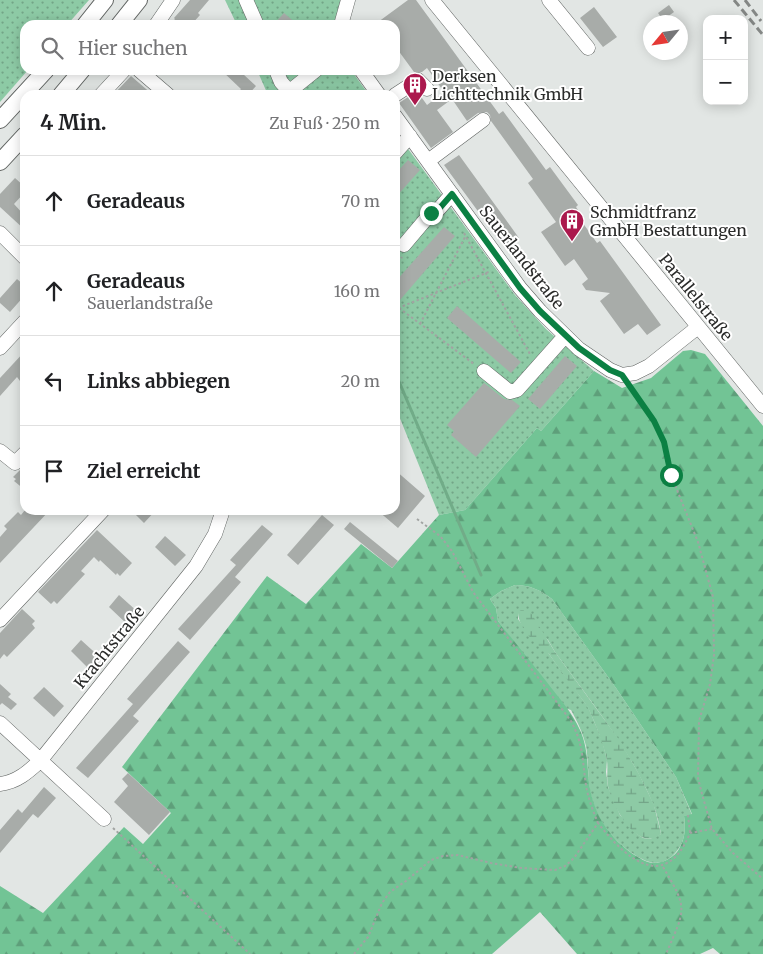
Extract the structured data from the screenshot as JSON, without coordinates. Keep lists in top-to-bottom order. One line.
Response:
{"streets":{"street":["Sauerlandstraße","Parallelstraße","Krachtstraße"]},"places":{"building":["Derksen Lichttechnik GmbH","Schmidtfranz GmbH Bestattungen"]},"north":"bottom left","page":{"map_buttons":["+","−"],"search":"Hier suchen","heading":["4 Min.","Zu Fuß · 250 m"],"list":[["Geradeaus","70 m"],["Geradeaus","Sauerlandstraße","160 m"],["Links abbiegen","20 m"],"Ziel erreicht"]}}
